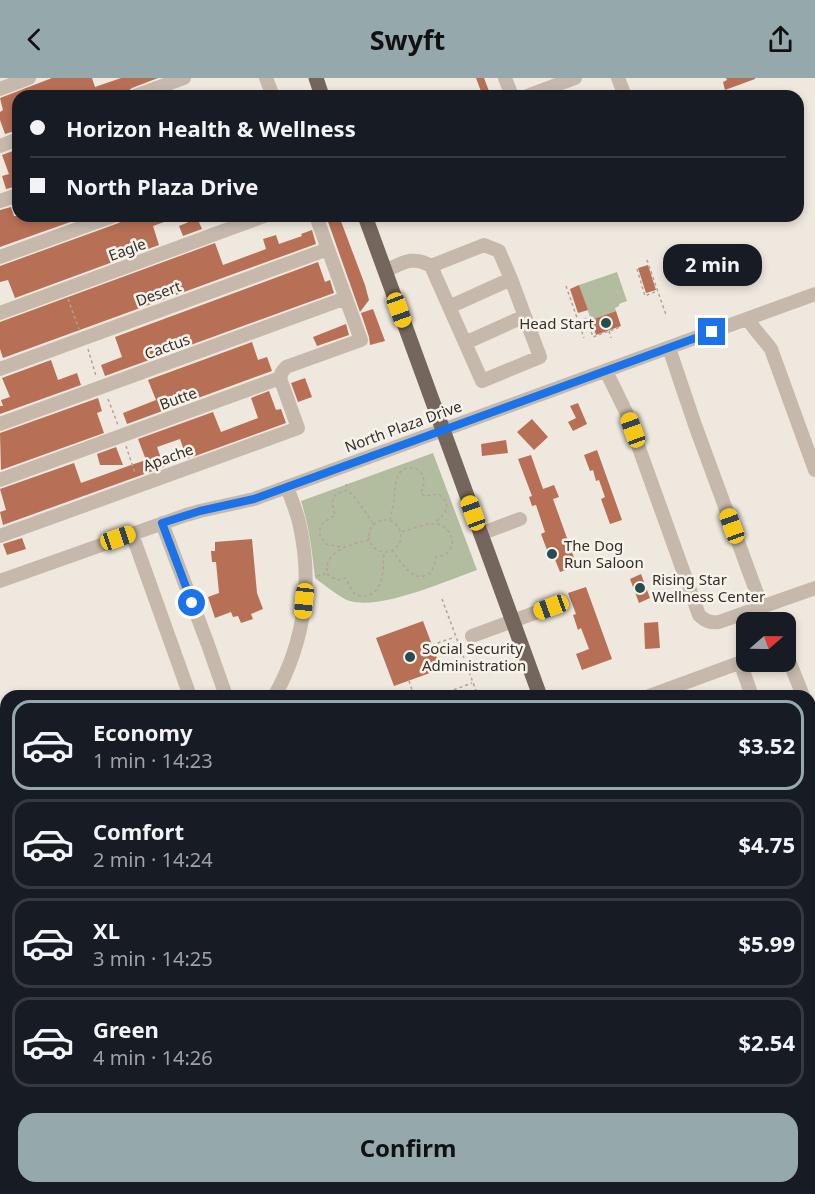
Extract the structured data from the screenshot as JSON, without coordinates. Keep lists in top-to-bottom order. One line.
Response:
{"streets":{"street":["Eagle","Desert","Cactus","Butte","North Plaza Drive","Apache"]},"crossings":[["Cactus","Butte"],["Butte","Apache"]],"places":["Head Start","The Dog Run Saloon","Rising Star Wellness Center","Social Security Administration"],"north":"right","page":{"header":"Swyft","banner":["Horizon Health & Wellness","North Plaza Drive"],"bubble":"2 min","list":[{"name":"Economy","note":"1 min · 14:23","value":"$3.52"},{"name":"Comfort","note":"2 min · 14:24","value":"$4.75"},{"name":"XL","note":"3 min · 14:25","value":"$5.99"},{"name":"Green","note":"4 min · 14:26","value":"$2.54"}],"buttons":"Confirm"}}
